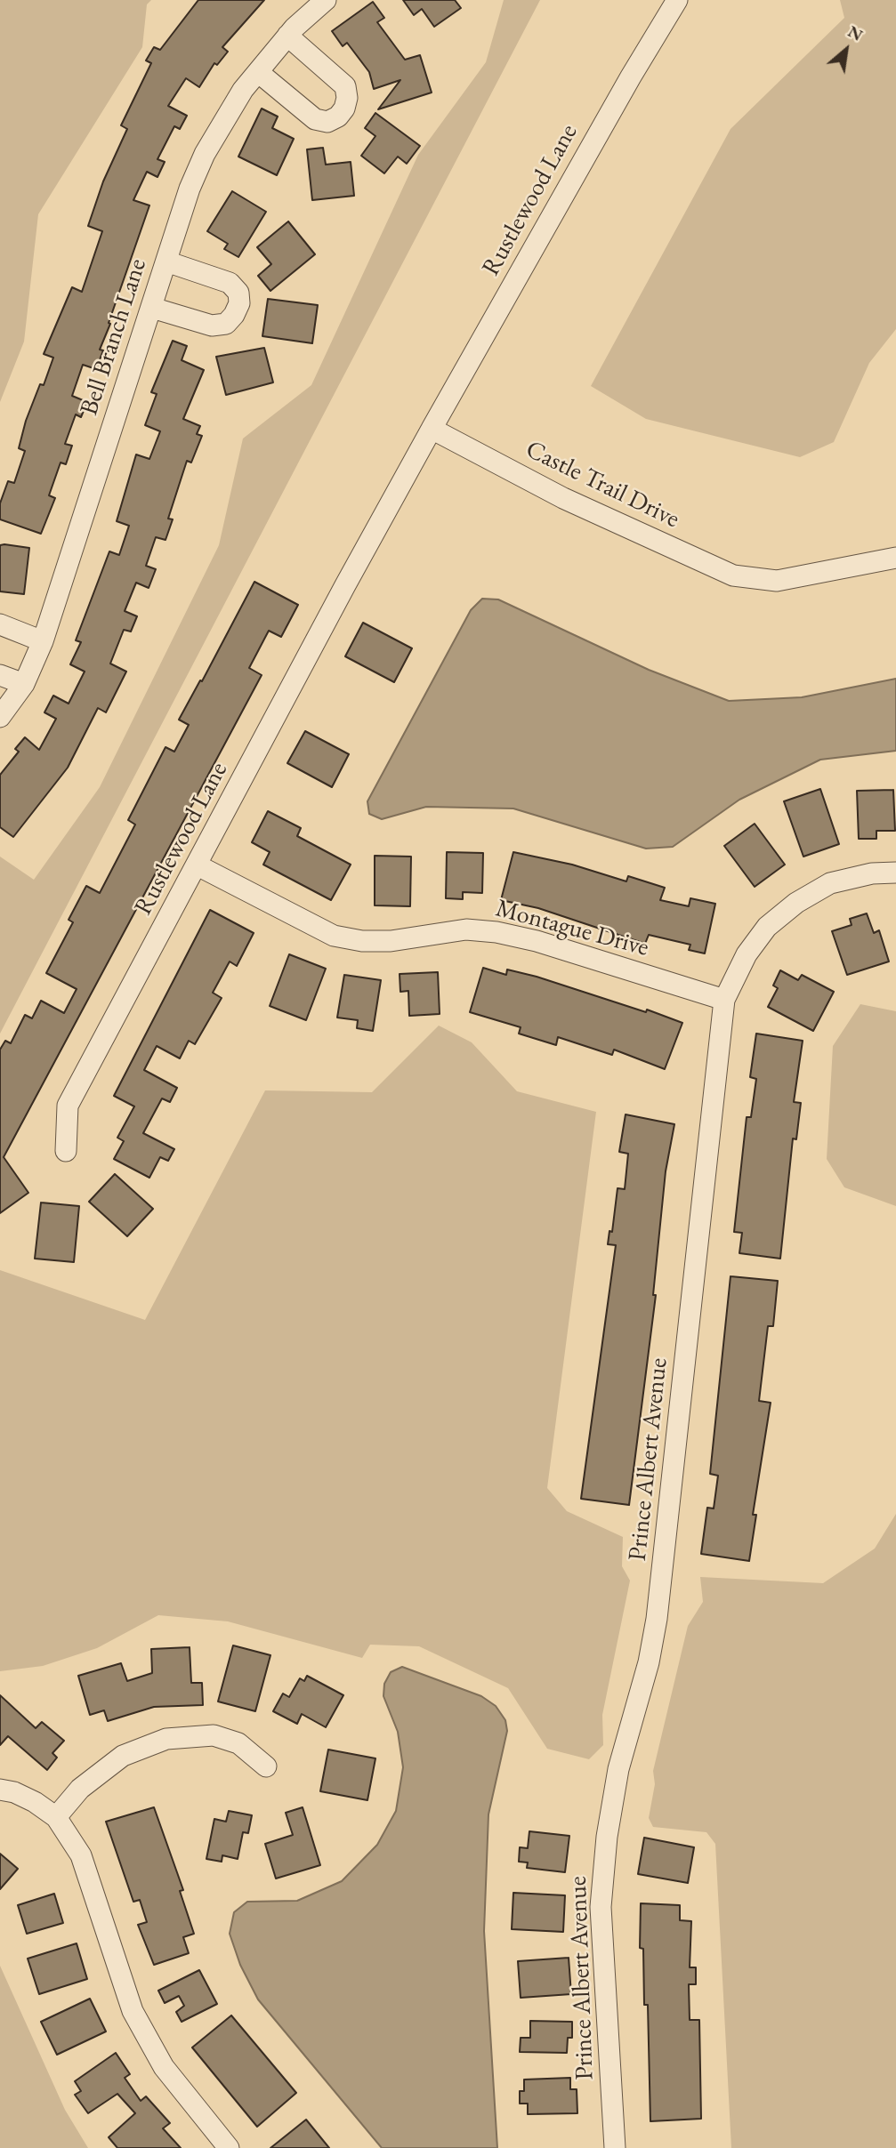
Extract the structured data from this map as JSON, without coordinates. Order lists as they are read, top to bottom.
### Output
{
  "streets": {
    "street": [
      "Rustlewood Lane",
      "Bell Branch Lane",
      "Castle Trail Drive",
      "Montague Drive",
      "Prince Albert Avenue"
    ]
  },
  "crossings": [
    ["Rustlewood Lane", "Castle Trail Drive"],
    ["Rustlewood Lane", "Montague Drive"],
    ["Montague Drive", "Prince Albert Avenue"]
  ],
  "north": "top right"
}
